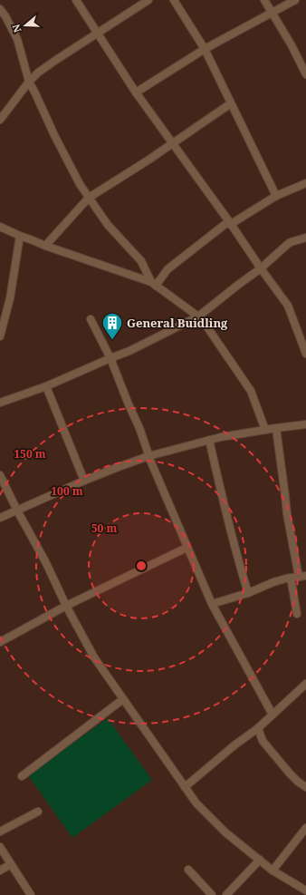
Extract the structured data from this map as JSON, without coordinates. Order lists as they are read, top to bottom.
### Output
{
  "places": {
    "building": ["General Buidling"]
  },
  "north": "left",
  "rings": ["150 m", "100 m", "50 m"]
}
